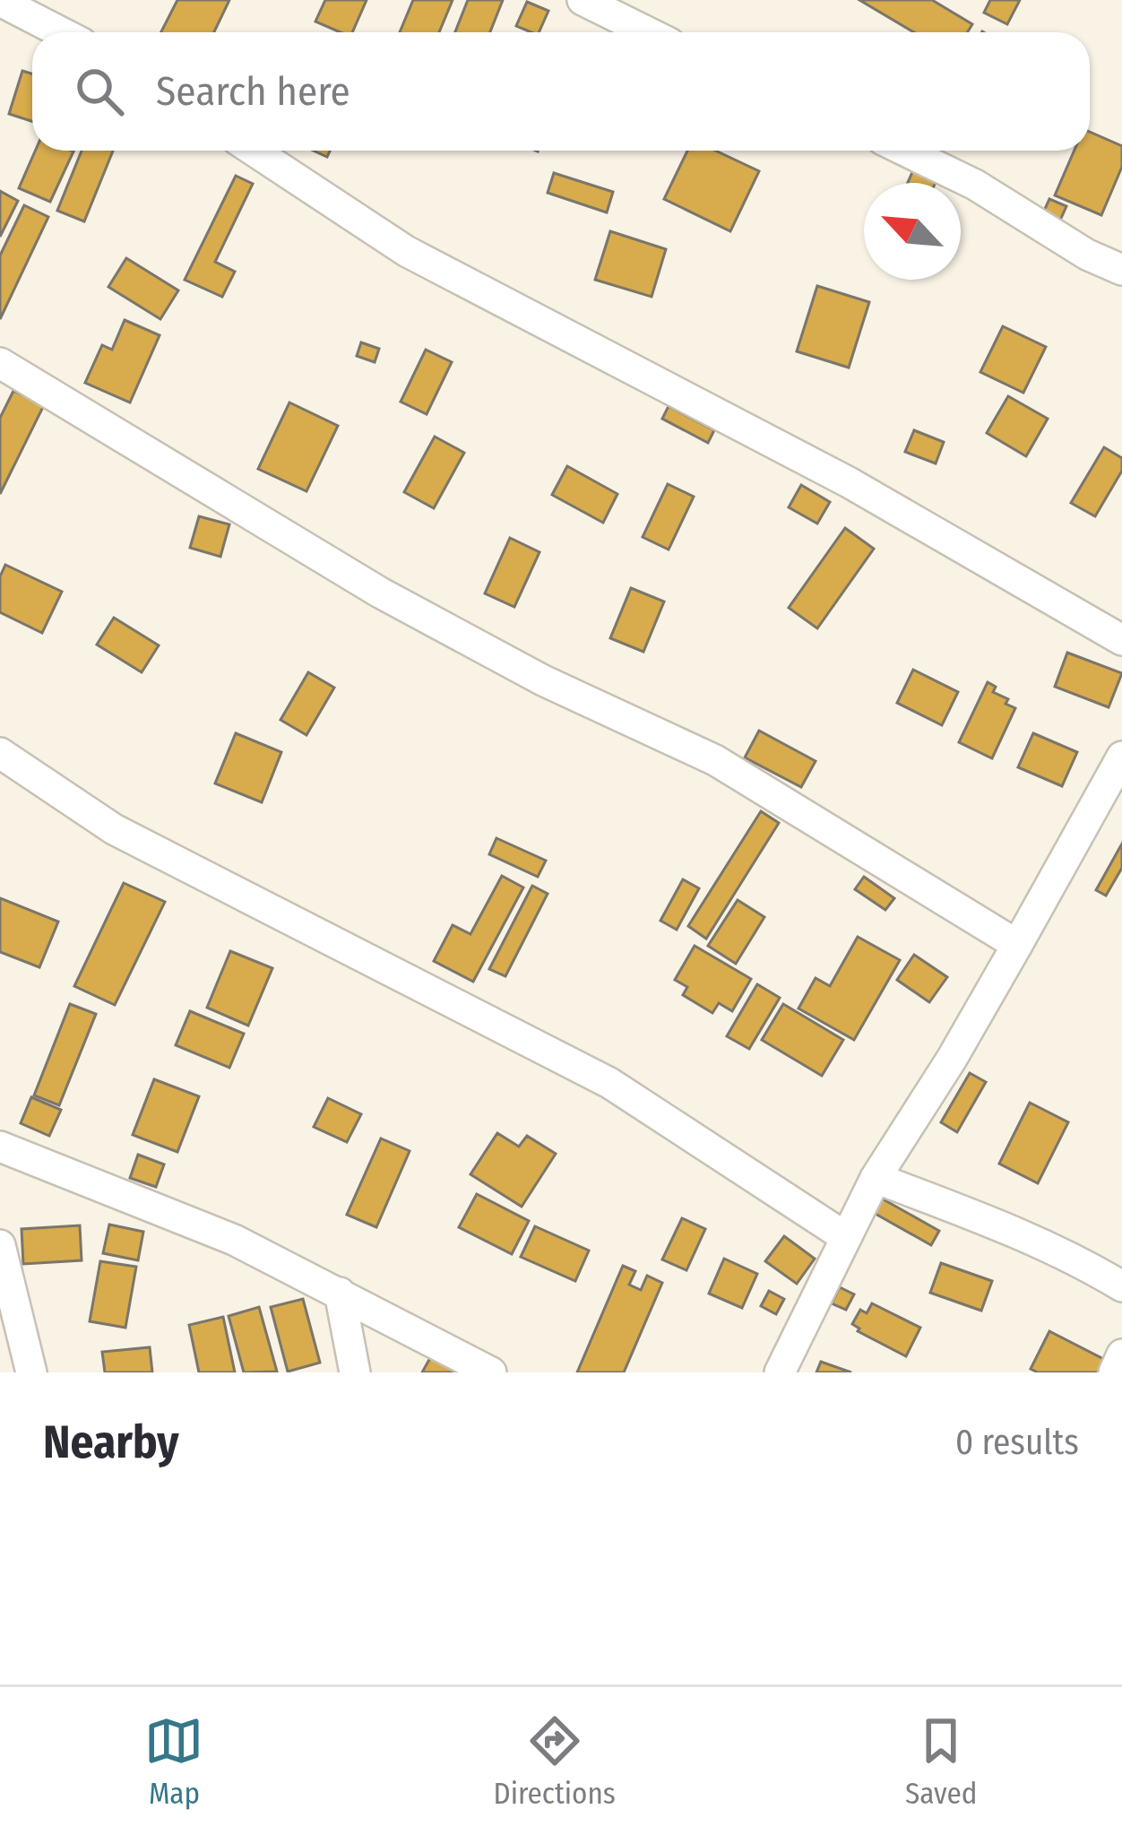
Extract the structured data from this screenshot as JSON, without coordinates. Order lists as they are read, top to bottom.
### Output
{
  "north": "top left",
  "page": {
    "search": "Search here",
    "heading": ["Nearby", "0 results"],
    "nav": ["Map", "Directions", "Saved"]
  }
}
